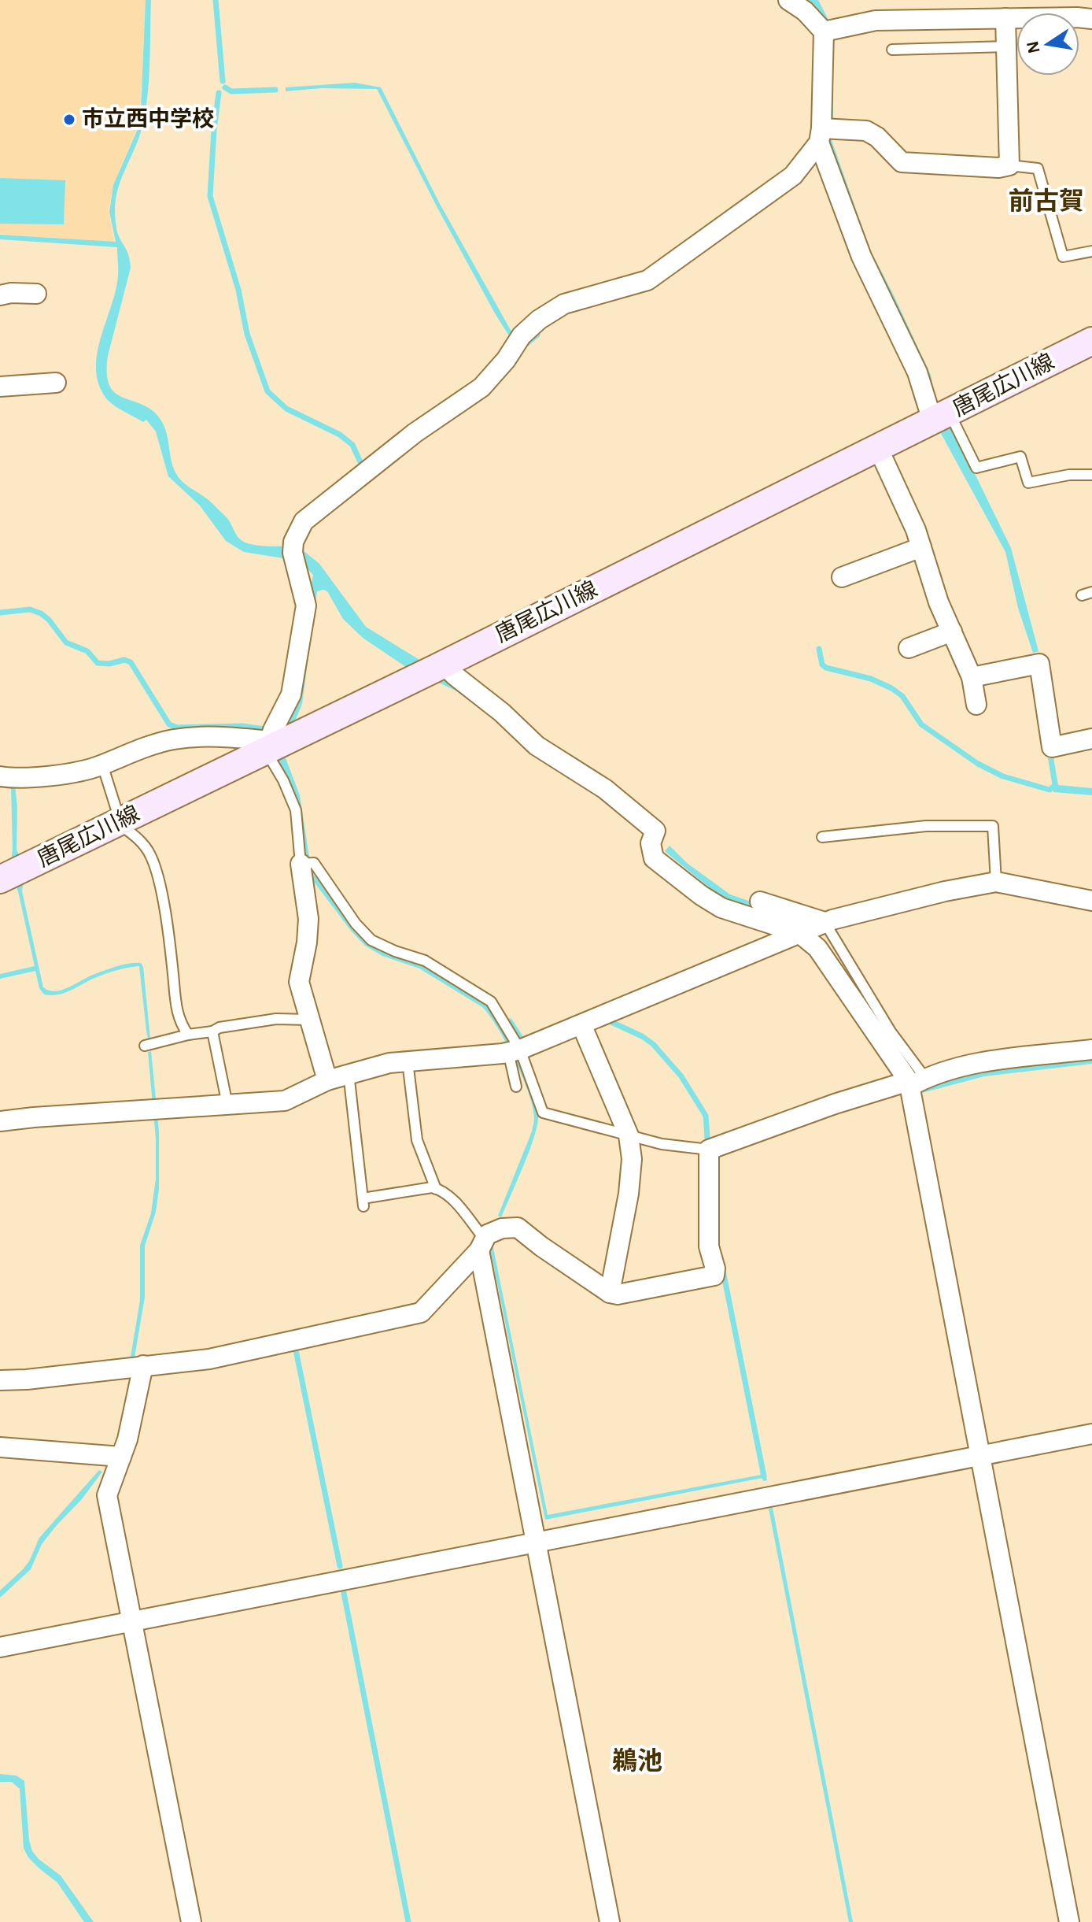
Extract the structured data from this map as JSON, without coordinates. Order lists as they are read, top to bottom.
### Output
{
  "streets": {
    "main road": ["唐尾広川線"]
  },
  "districts": ["前古賀", "鵜池"],
  "places": ["市立西中学校"],
  "north": "left"
}
